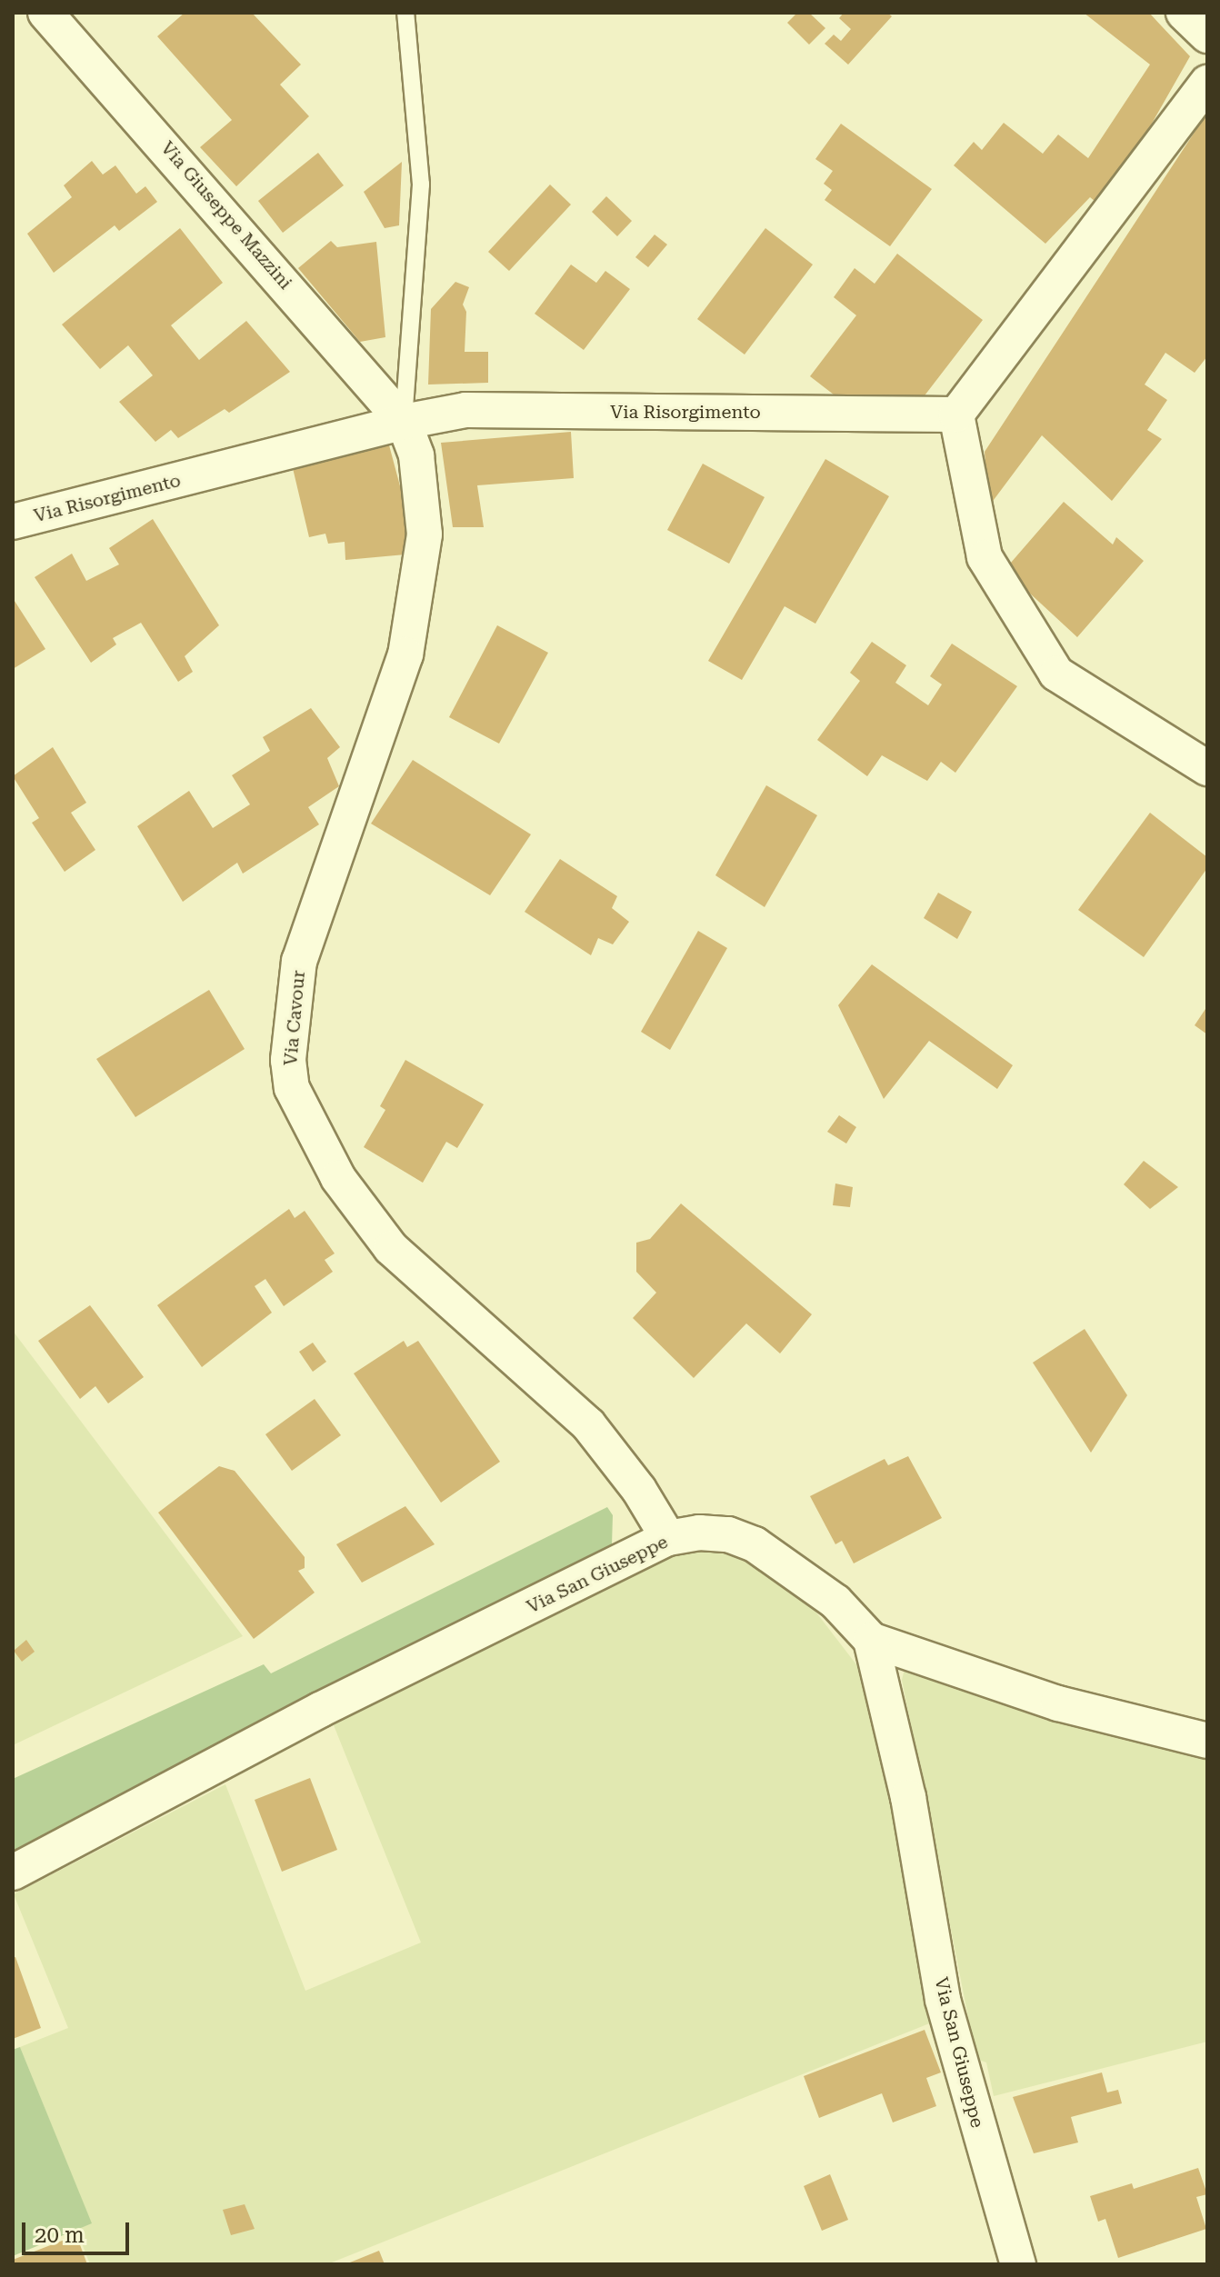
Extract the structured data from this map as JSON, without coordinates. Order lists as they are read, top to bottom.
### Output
{
  "streets": {
    "street": [
      "Via Giuseppe Mazzini",
      "Via Risorgimento",
      "Via Cavour",
      "Via San Giuseppe"
    ]
  },
  "crossings": [
    ["Via Giuseppe Mazzini", "Via Risorgimento"],
    ["Via Giuseppe Mazzini", "Via Cavour"],
    ["Via Risorgimento", "Via Cavour"],
    ["Via Cavour", "Via San Giuseppe"]
  ],
  "scale_bar": "20 m"
}
